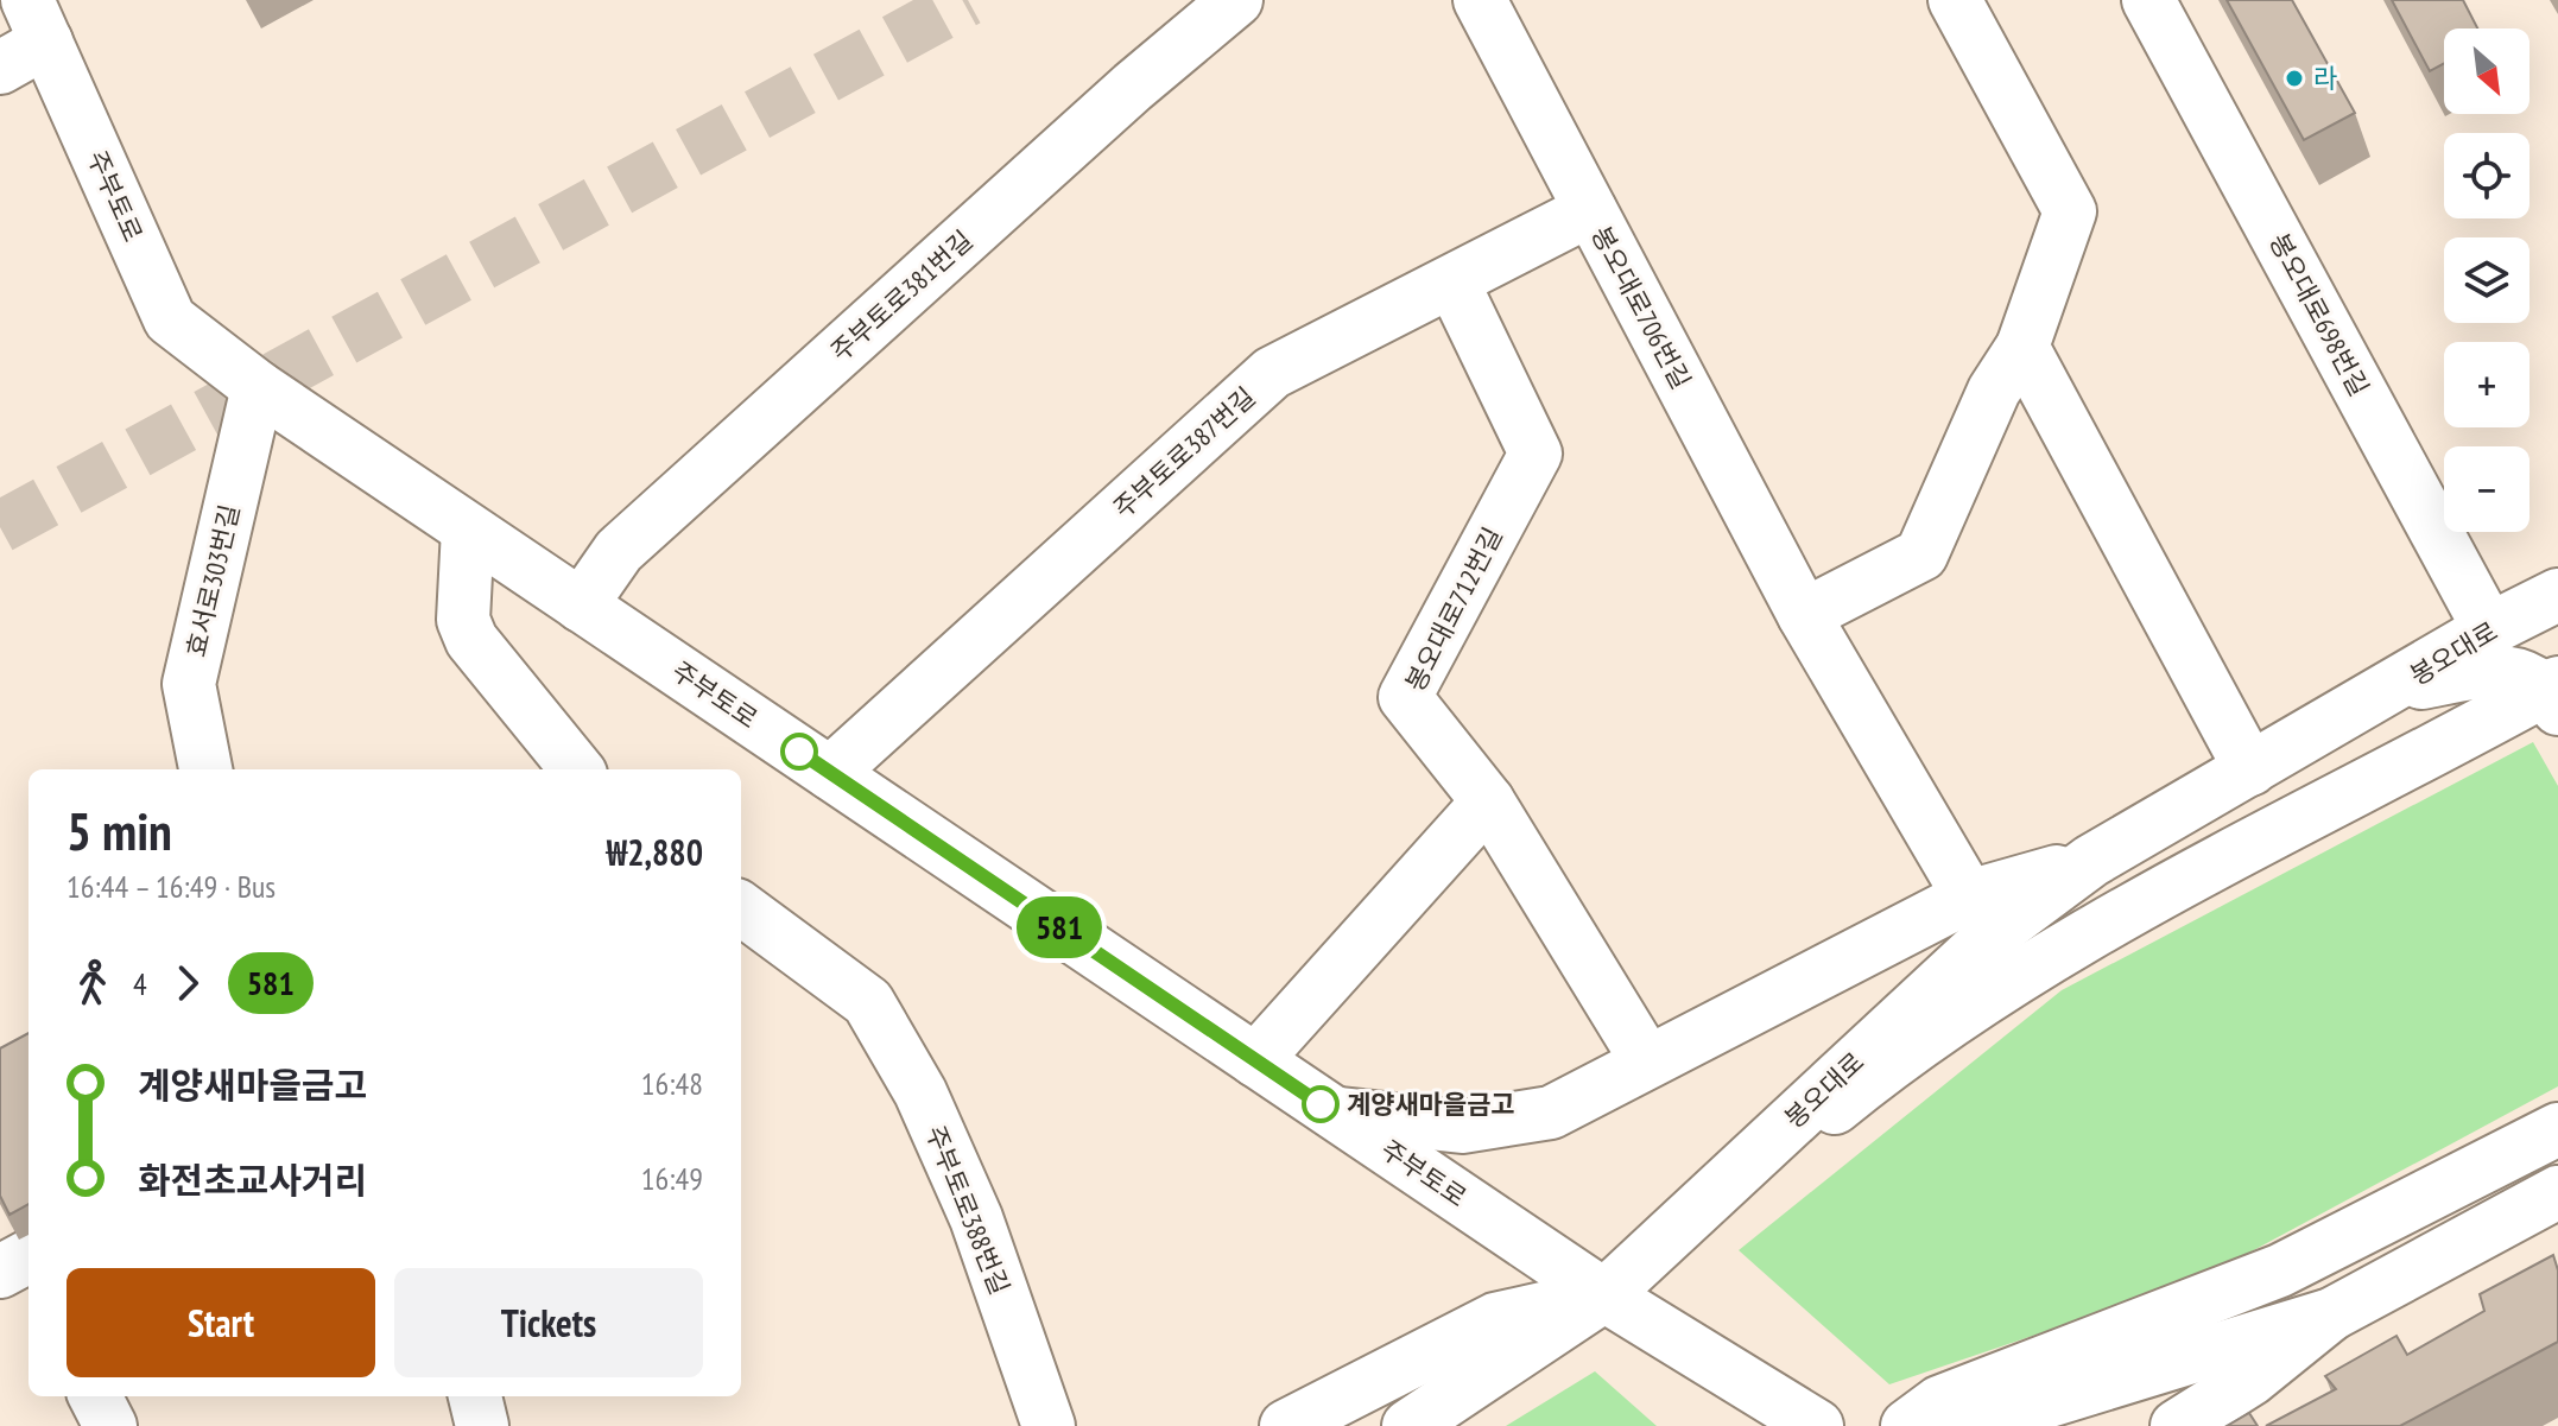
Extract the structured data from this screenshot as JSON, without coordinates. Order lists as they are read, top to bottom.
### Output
{
  "streets": {
    "street": [
      "주부토로",
      "주부토로381번길",
      "봉오대로706번길",
      "봉오대로698번길",
      "주부토로387번길",
      "효서로303번길",
      "봉오대로712번길",
      "봉오대로",
      "주부토로388번길"
    ]
  },
  "crossings": [
    ["주부토로", "주부토로381번길"],
    ["주부토로", "주부토로387번길"],
    ["주부토로", "효서로303번길"],
    ["주부토로", "봉오대로"],
    ["봉오대로706번길", "주부토로387번길"],
    ["봉오대로698번길", "봉오대로"],
    ["주부토로387번길", "봉오대로712번길"]
  ],
  "places": ["라", "계양새마을금고"],
  "lines": ["bus line 581"],
  "north": "bottom right",
  "page": {
    "on_map": "581",
    "map_buttons": ["+", "−"],
    "heading": ["5 min", "16:44 – 16:49 · Bus", "₩2,880"],
    "legs": ["4", "581"],
    "list": [
      {
        "name": "계양새마을금고",
        "value": "16:48"
      },
      {
        "name": "화전초교사거리",
        "value": "16:49"
      }
    ],
    "buttons": ["Start", "Tickets"]
  }
}
